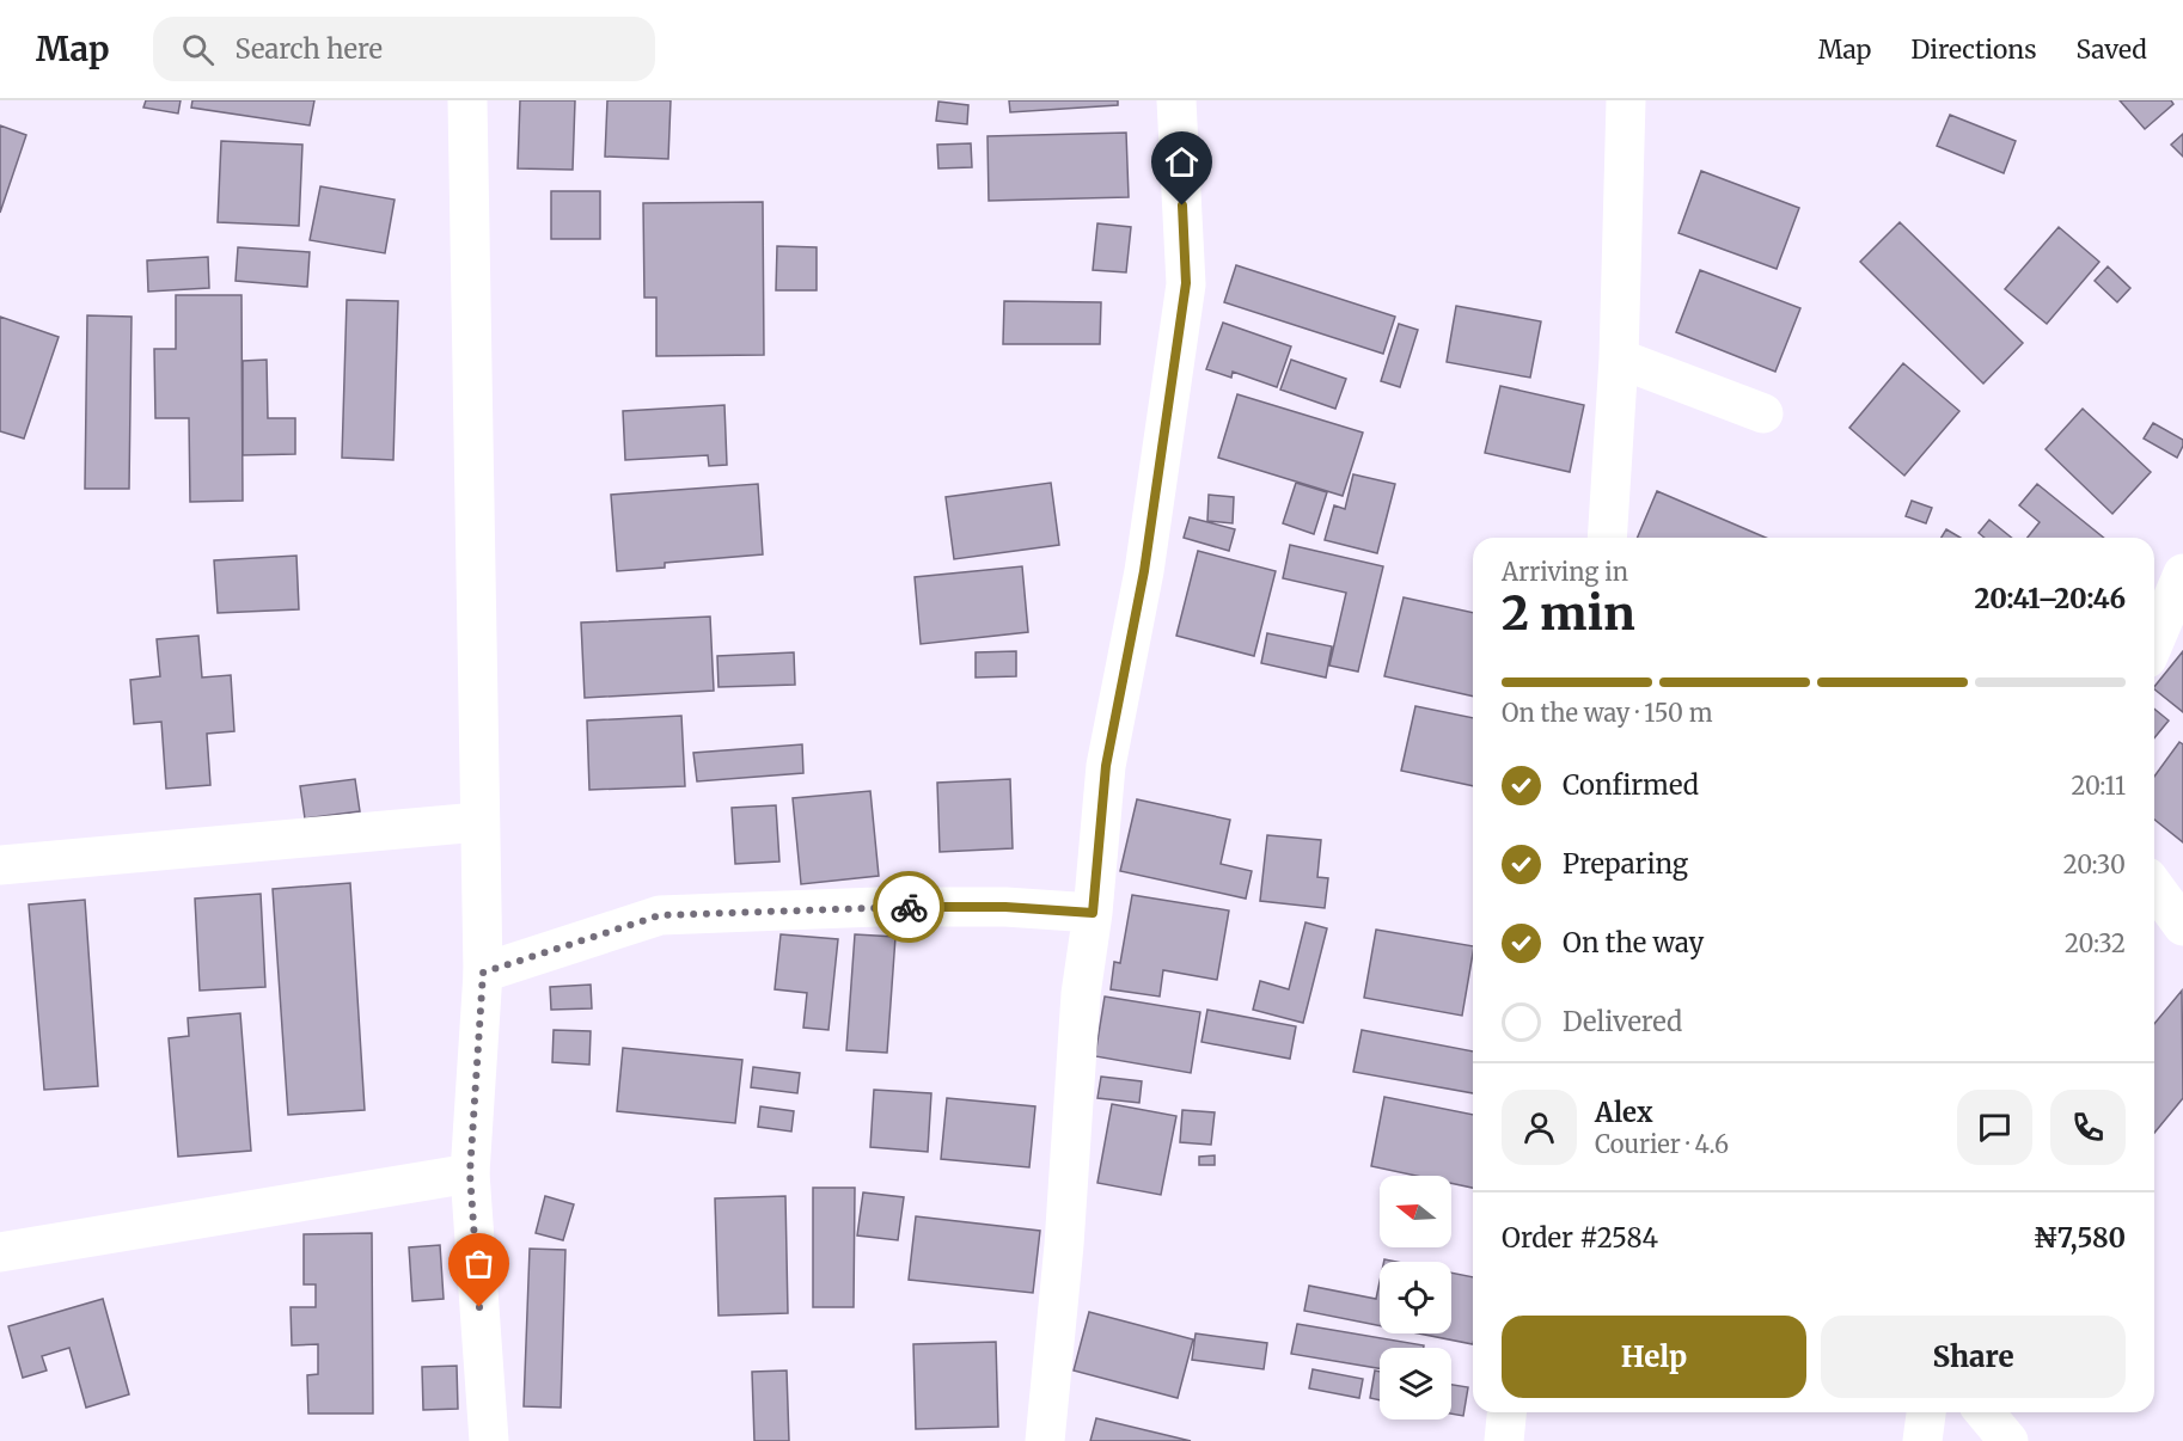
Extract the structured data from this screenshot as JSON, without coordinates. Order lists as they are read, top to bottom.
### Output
{
  "north": "left",
  "page": {
    "header": "Map",
    "search": "Search here",
    "nav": ["Map", "Directions", "Saved"],
    "heading": ["2 min", "Arriving in", "20:41–20:46"],
    "panel": [
      "Alex",
      "Courier · 4.6",
      "Order #2584",
      "₦7,580"
    ],
    "bar": "On the way · 150 m",
    "list": [
      ["Confirmed", "20:11"],
      ["Preparing", "20:30"],
      ["On the way", "20:32"],
      "Delivered"
    ],
    "buttons": ["Help", "Share"]
  }
}
